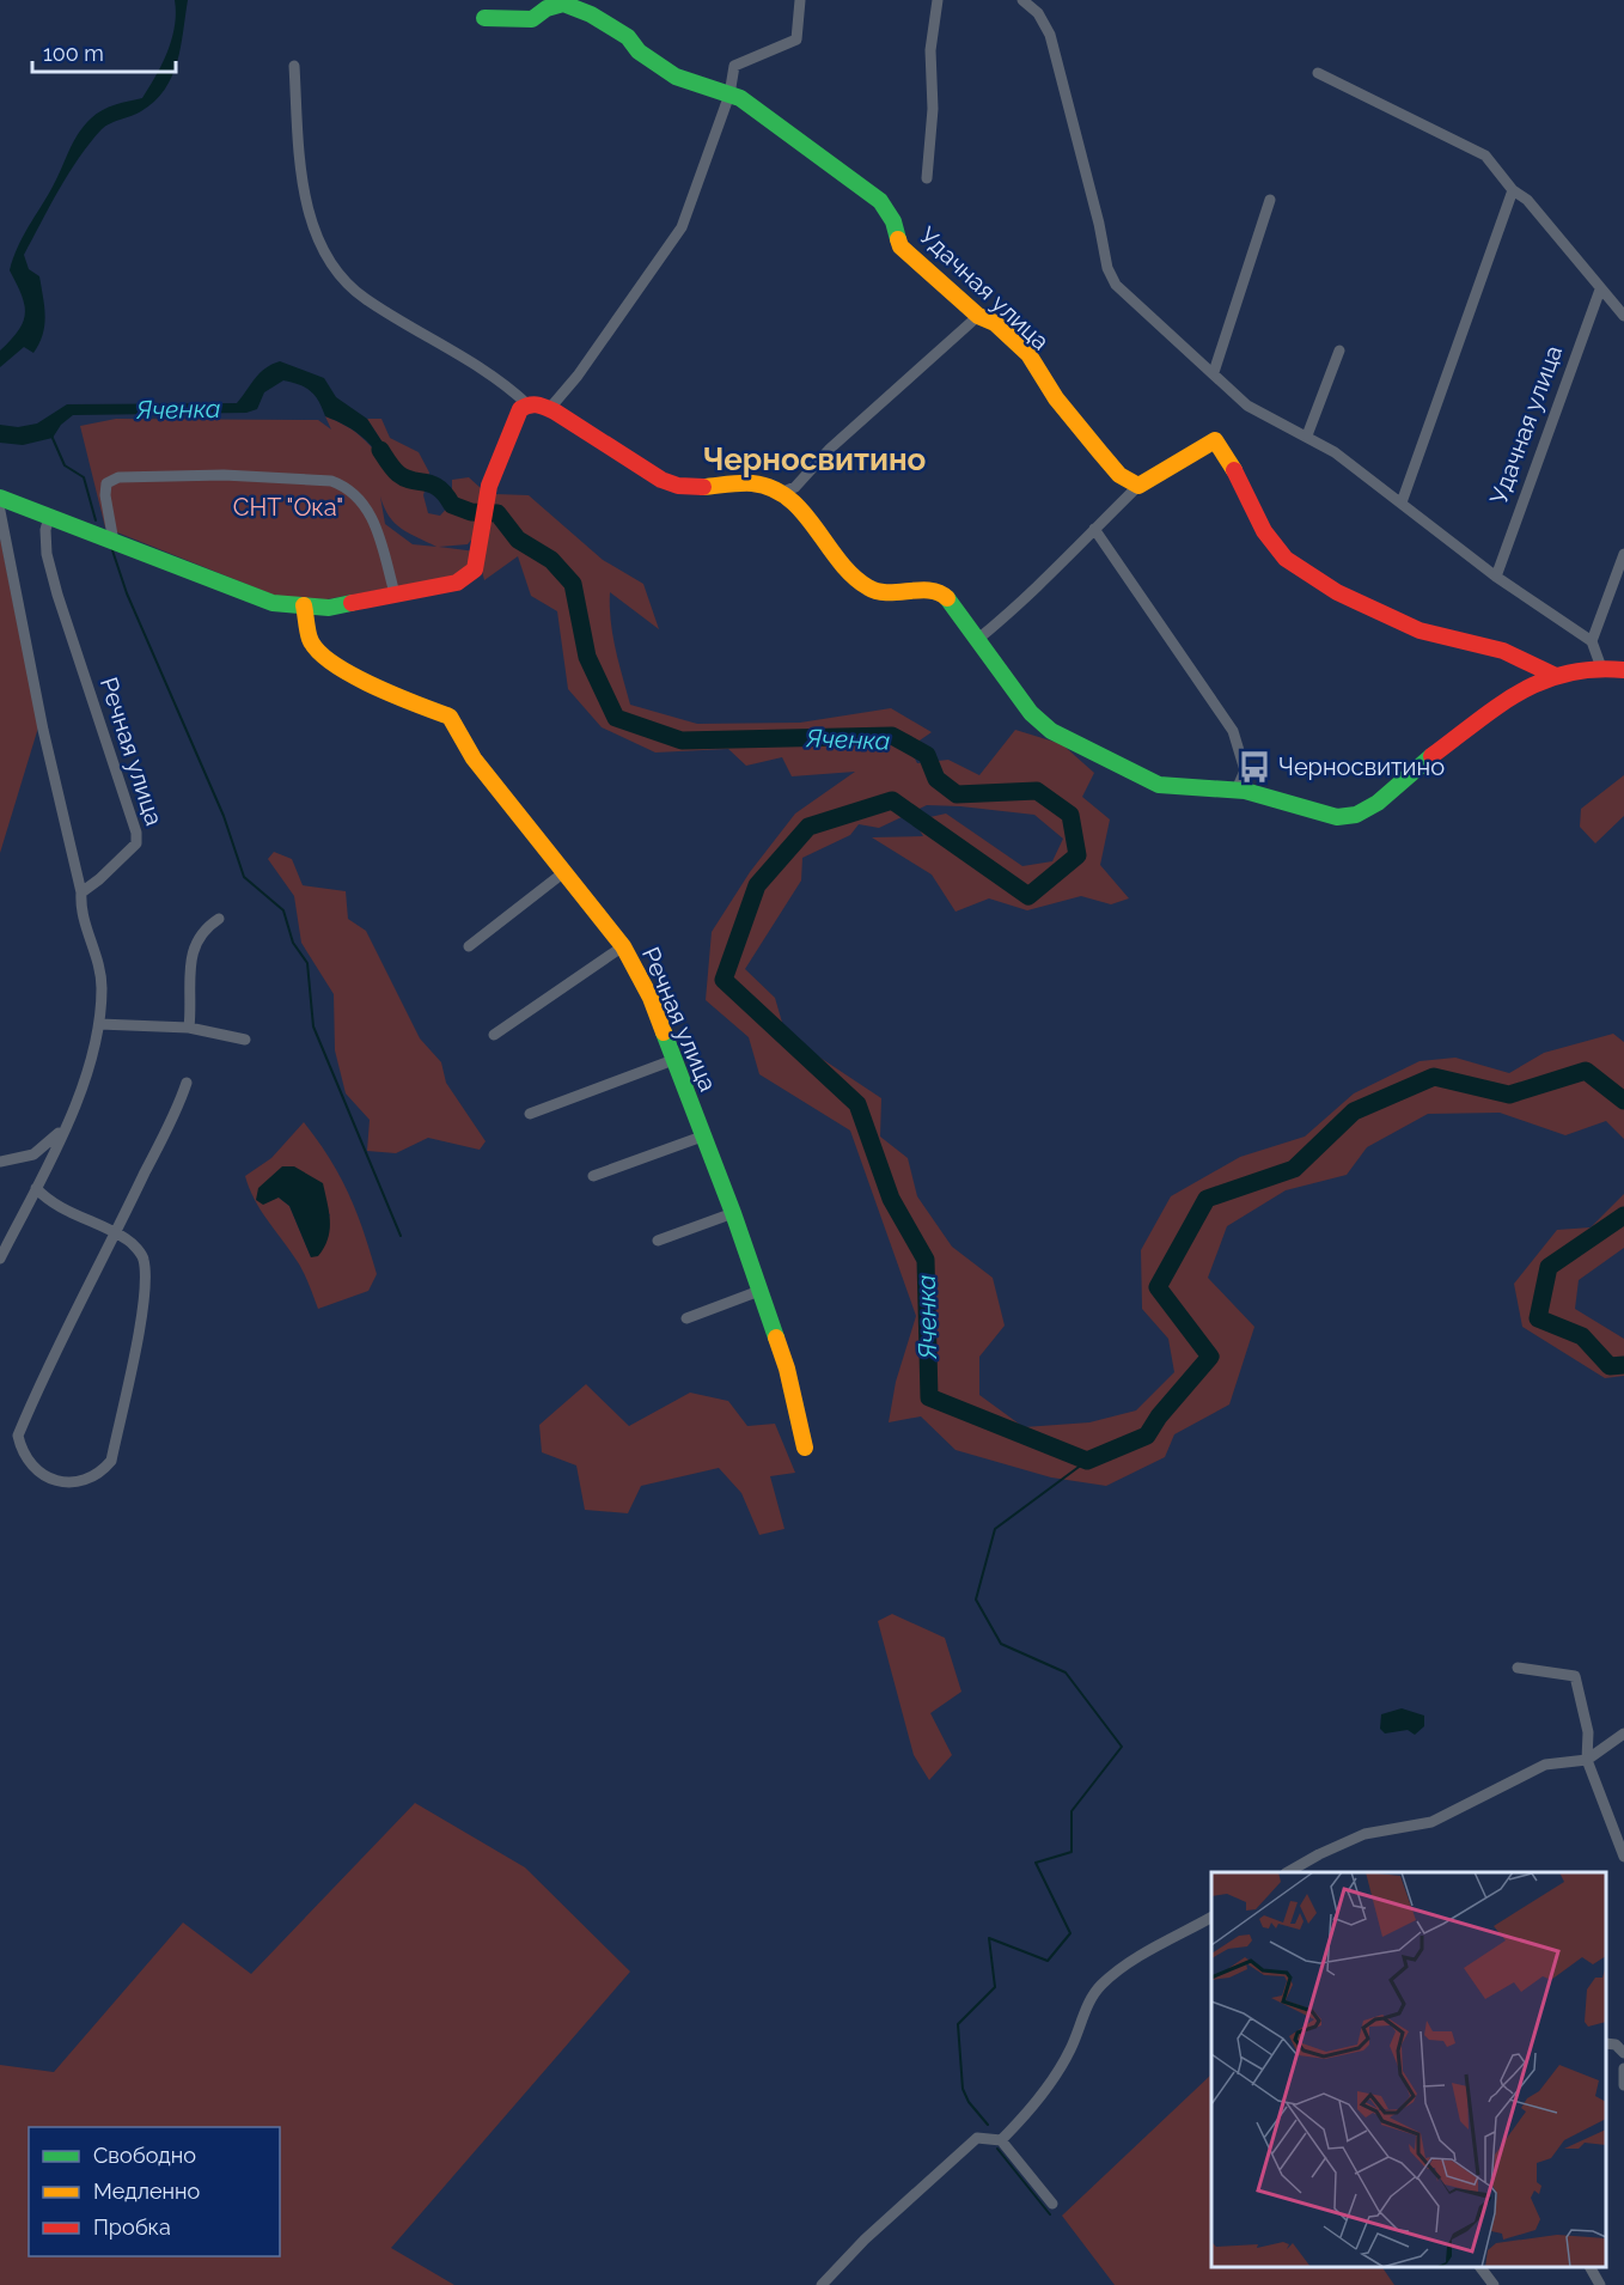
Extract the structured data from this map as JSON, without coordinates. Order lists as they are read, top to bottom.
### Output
{
  "streets": {
    "street": ["Удачная улица", "Речная улица"]
  },
  "districts": ["Черносвитино"],
  "water": ["Яченка"],
  "parks": ["СНТ \"Ока\""],
  "places": {
    "bus stop": ["Черносвитино"]
  },
  "legend": ["Свободно", "Медленно", "Пробка"],
  "scale_bar": "100 m"
}
